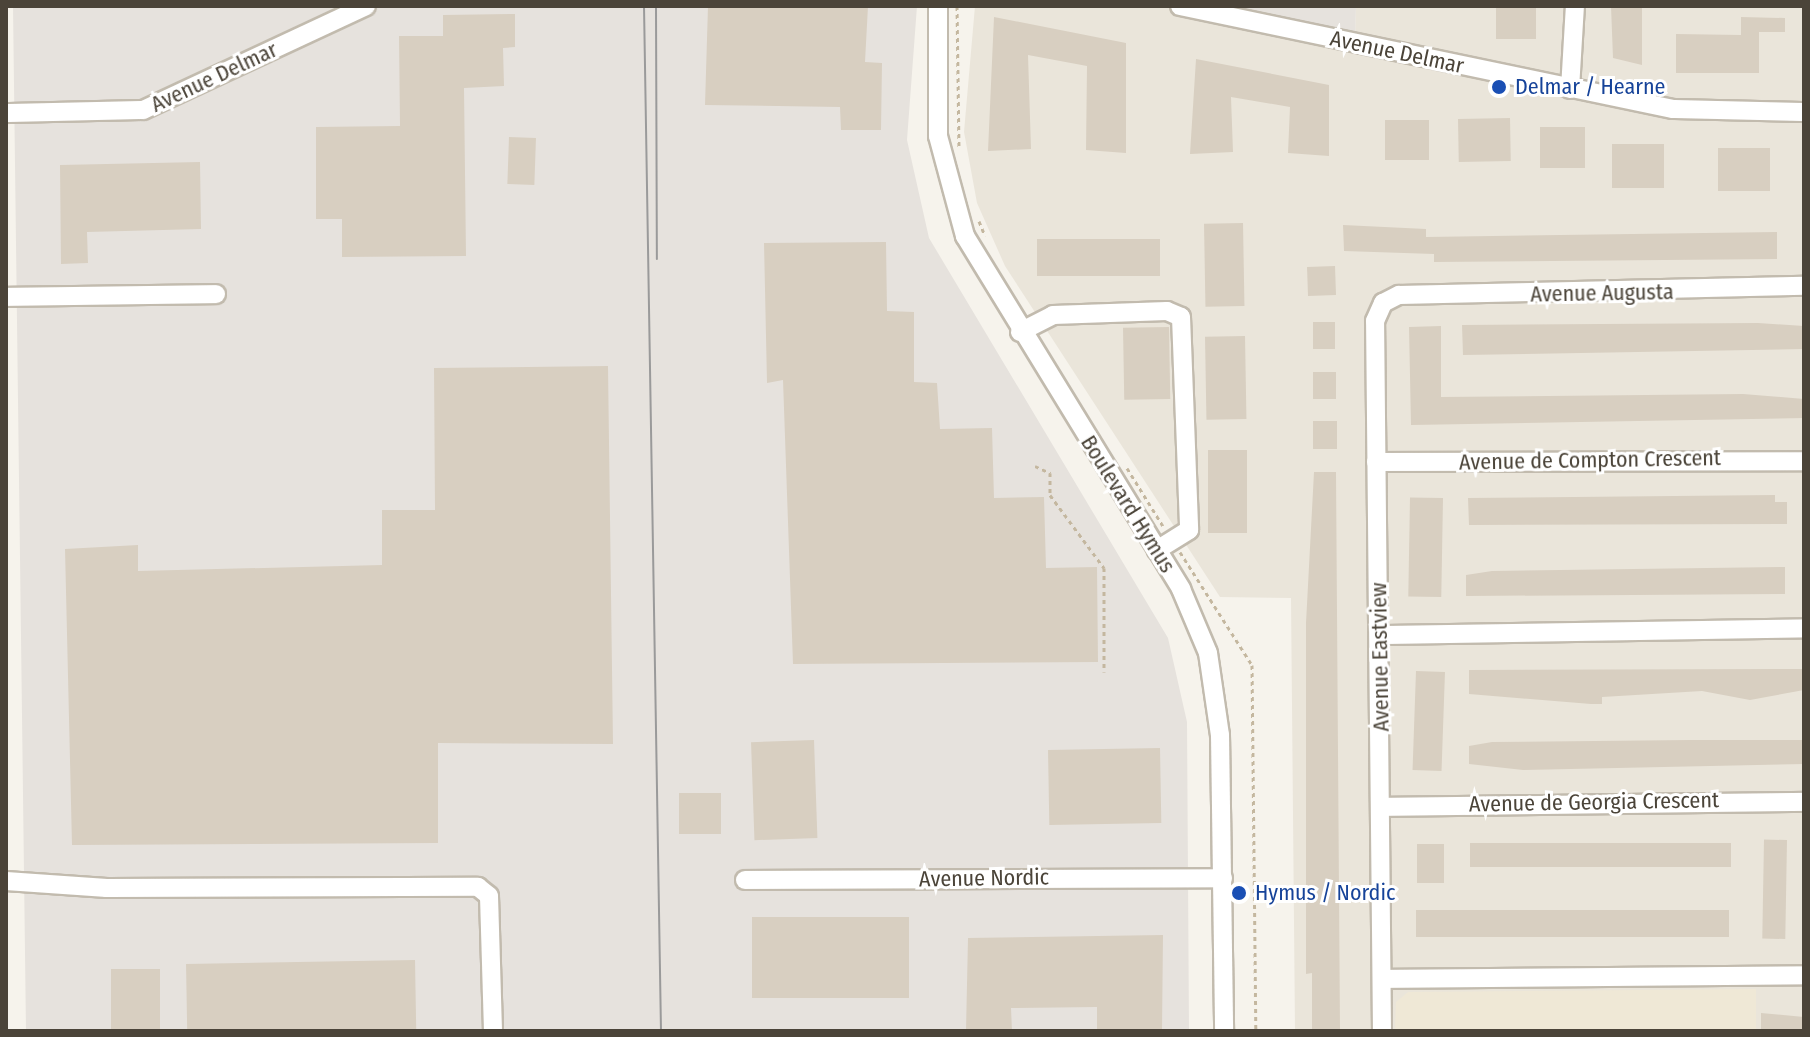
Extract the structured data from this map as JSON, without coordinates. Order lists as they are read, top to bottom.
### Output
{
  "streets": {
    "street": [
      "Avenue Delmar",
      "Avenue Augusta",
      "Avenue de Compton Crescent",
      "Boulevard Hymus",
      "Avenue Eastview",
      "Avenue de Georgia Crescent",
      "Avenue Nordic"
    ]
  },
  "crossings": [
    ["Avenue Augusta", "Avenue Eastview"],
    ["Avenue de Compton Crescent", "Avenue Eastview"],
    ["Boulevard Hymus", "Avenue Nordic"],
    ["Avenue Eastview", "Avenue de Georgia Crescent"]
  ],
  "places": ["Delmar / Hearne", "Hymus / Nordic"]
}
